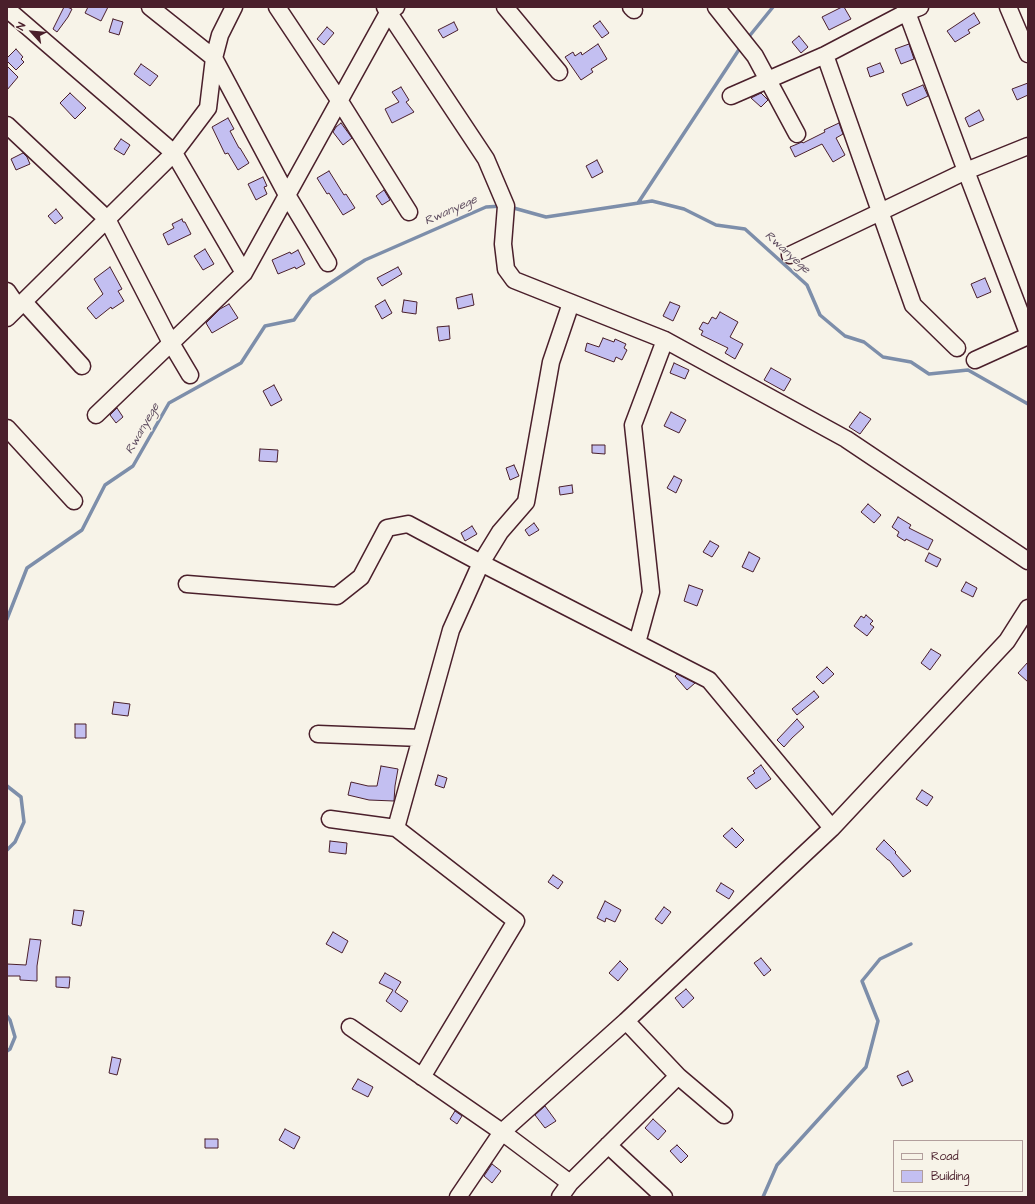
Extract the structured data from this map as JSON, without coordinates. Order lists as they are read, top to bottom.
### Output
{
  "water": ["Rwanyege"],
  "legend": ["Road", "Building"],
  "north": "top left"
}
